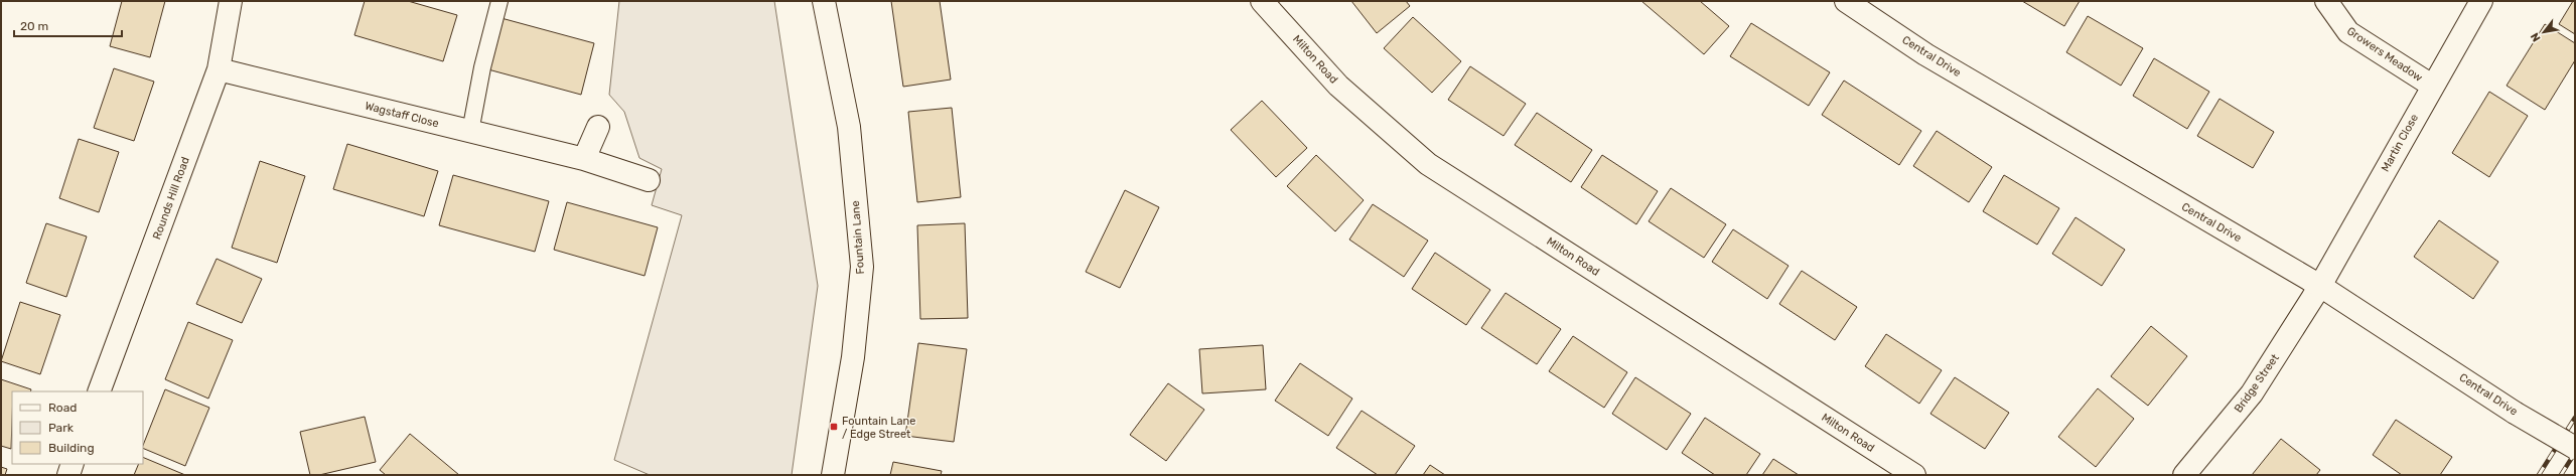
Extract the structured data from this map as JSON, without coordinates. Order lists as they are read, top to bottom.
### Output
{
  "streets": {
    "street": [
      "Growers Meadow",
      "Central Drive",
      "Milton Road",
      "Wagstaff Close",
      "Martin Close",
      "Rounds Hill Road",
      "Fountain Lane",
      "Bridge Street"
    ]
  },
  "crossings": [
    ["Growers Meadow", "Martin Close"],
    ["Central Drive", "Martin Close"],
    ["Central Drive", "Bridge Street"],
    ["Wagstaff Close", "Rounds Hill Road"],
    ["Martin Close", "Bridge Street"]
  ],
  "places": {
    "transit": ["Fountain Lane / Edge Street"]
  },
  "legend": ["Road", "Park", "Building"],
  "scale_bar": "20 m",
  "north": "bottom left"
}
